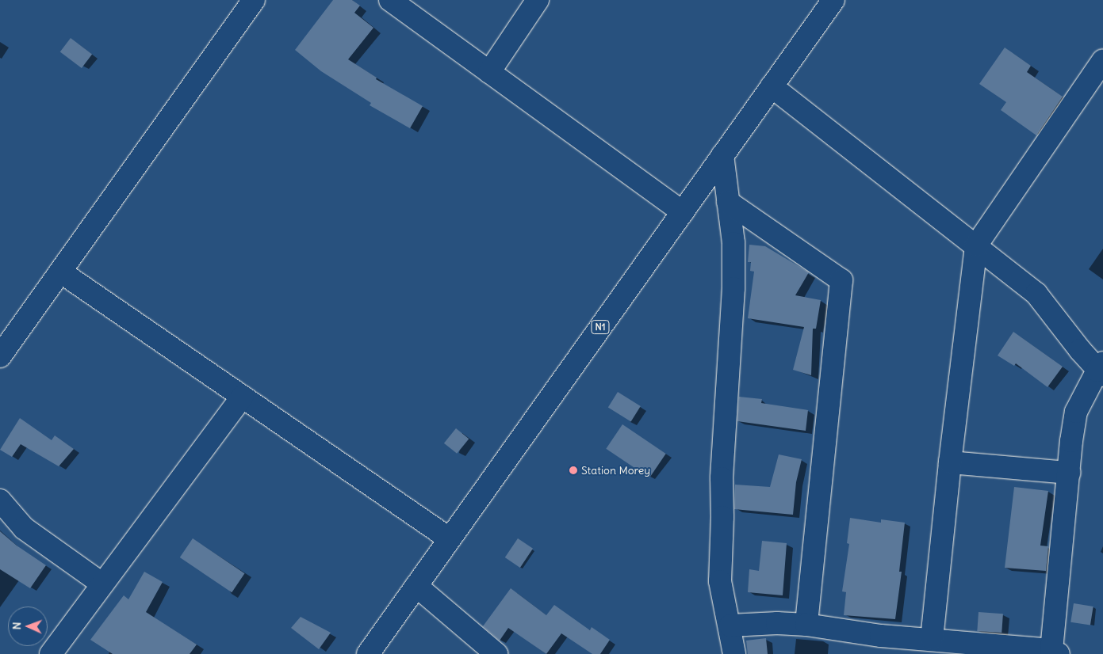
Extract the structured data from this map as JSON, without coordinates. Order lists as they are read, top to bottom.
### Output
{
  "streets": {
    "street": ["N1"]
  },
  "places": ["Station Morey"],
  "north": "left"
}
